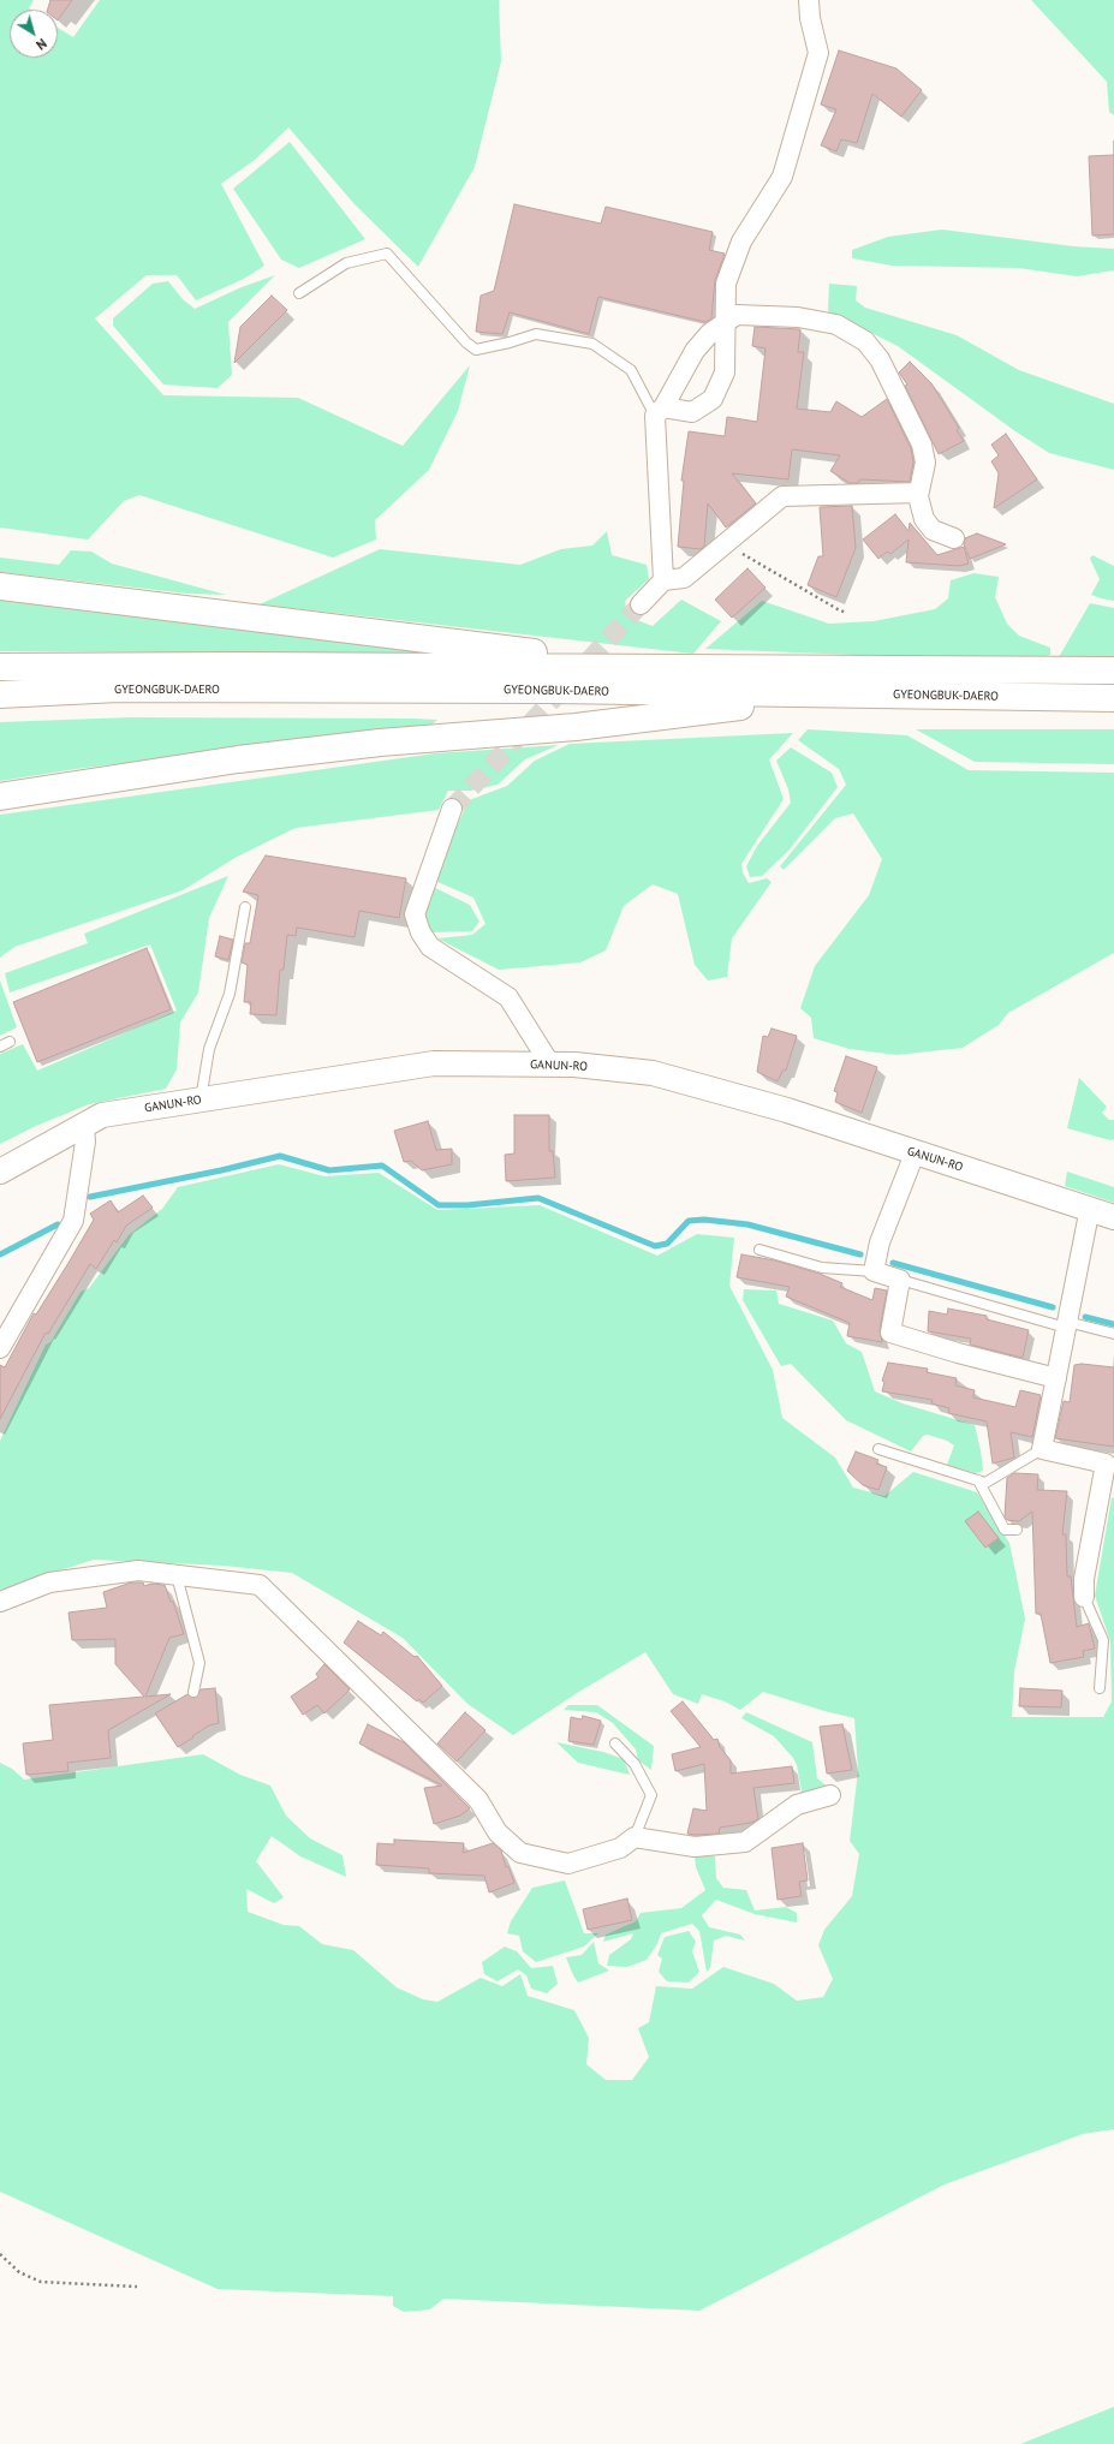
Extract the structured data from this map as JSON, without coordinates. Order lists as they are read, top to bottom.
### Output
{
  "streets": {
    "highway": ["GYEONGBUK-DAERO"],
    "street": ["GANUN-RO"]
  },
  "north": "bottom right"
}
